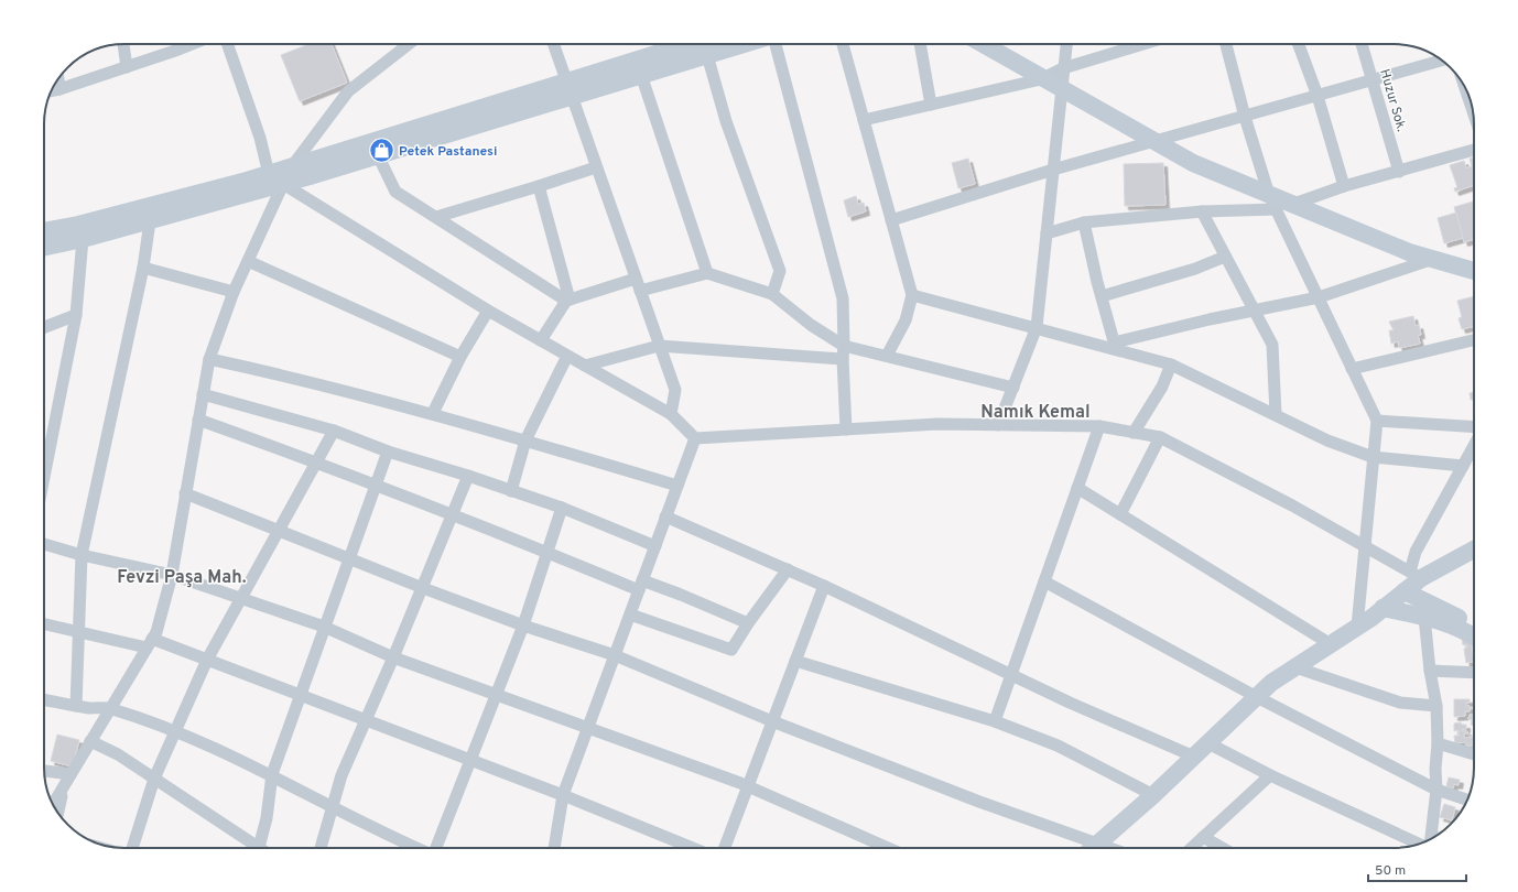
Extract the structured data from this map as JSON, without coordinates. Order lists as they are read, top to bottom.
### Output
{
  "streets": {
    "street": ["Huzur Sok."]
  },
  "districts": ["Namık Kemal", "Fevzi Paşa Mah."],
  "places": {
    "shop": ["Petek Pastanesi"]
  },
  "scale_bar": "50 m"
}
